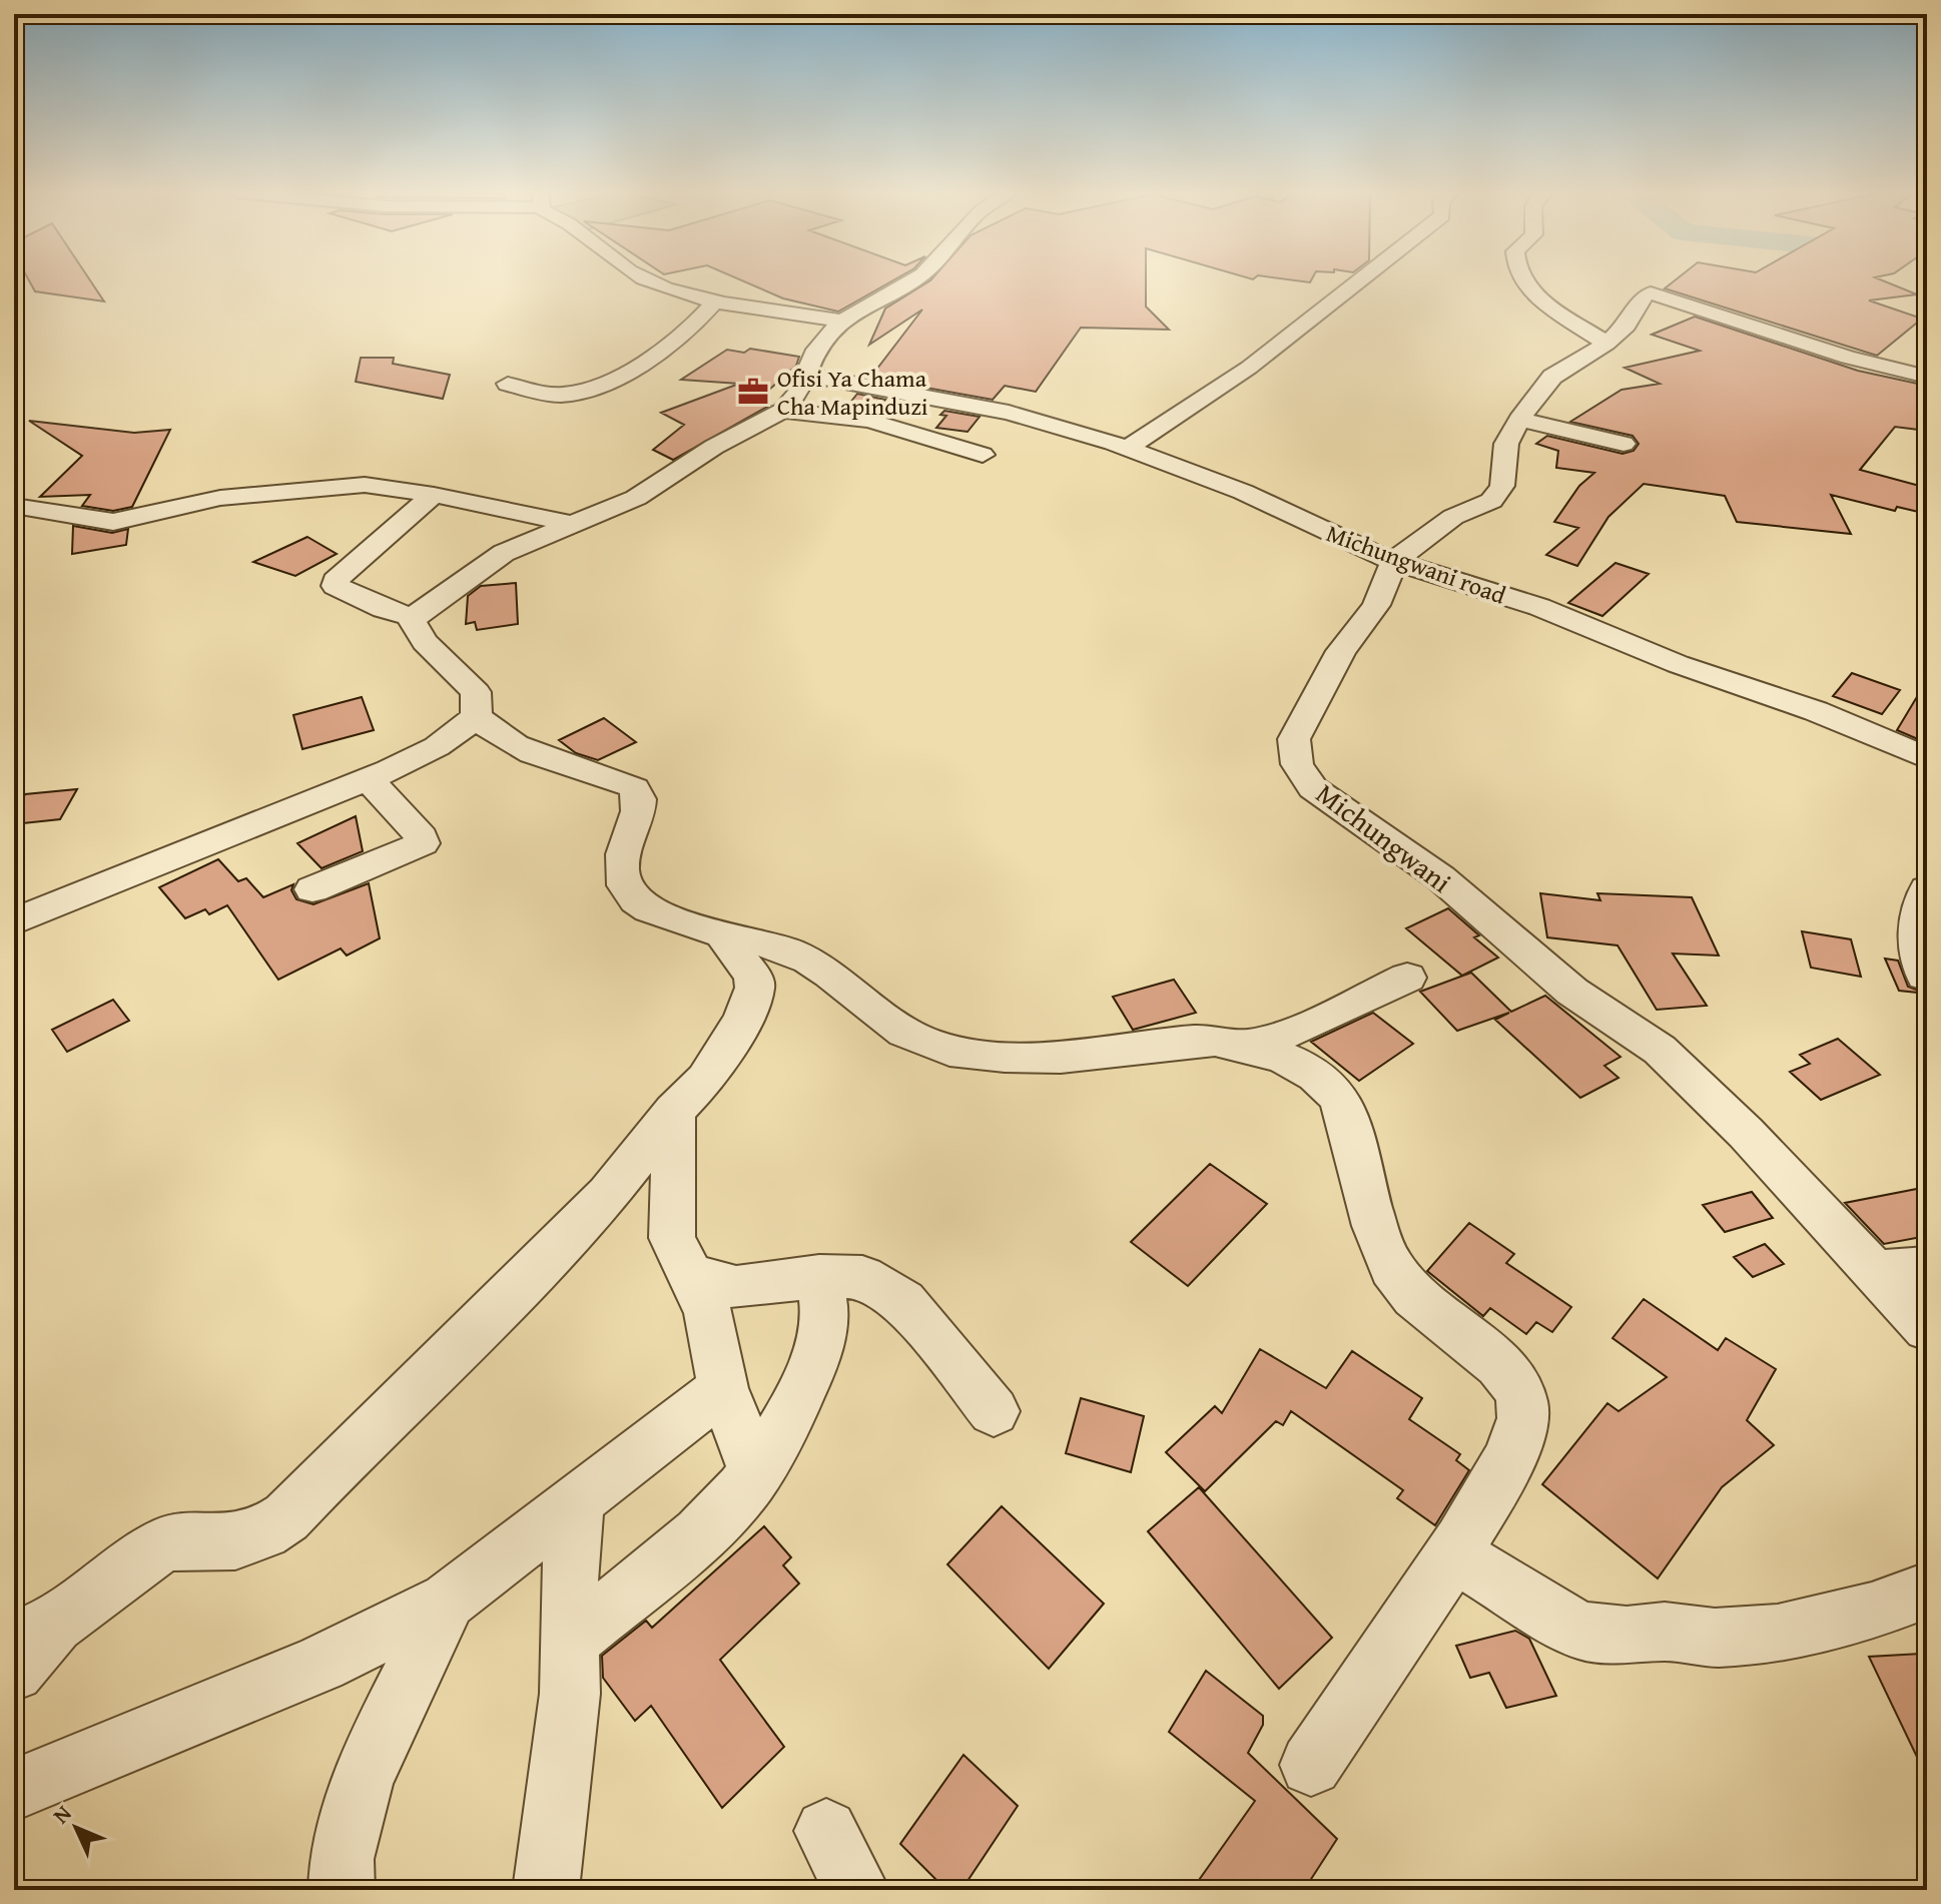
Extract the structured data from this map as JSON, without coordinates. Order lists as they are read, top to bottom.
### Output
{
  "streets": {
    "street": ["Michungwani road", "Michungwani"]
  },
  "crossings": [
    ["Michungwani road", "Michungwani"]
  ],
  "places": {
    "office": ["Ofisi Ya Chama Cha Mapinduzi"]
  },
  "north": "top left"
}
